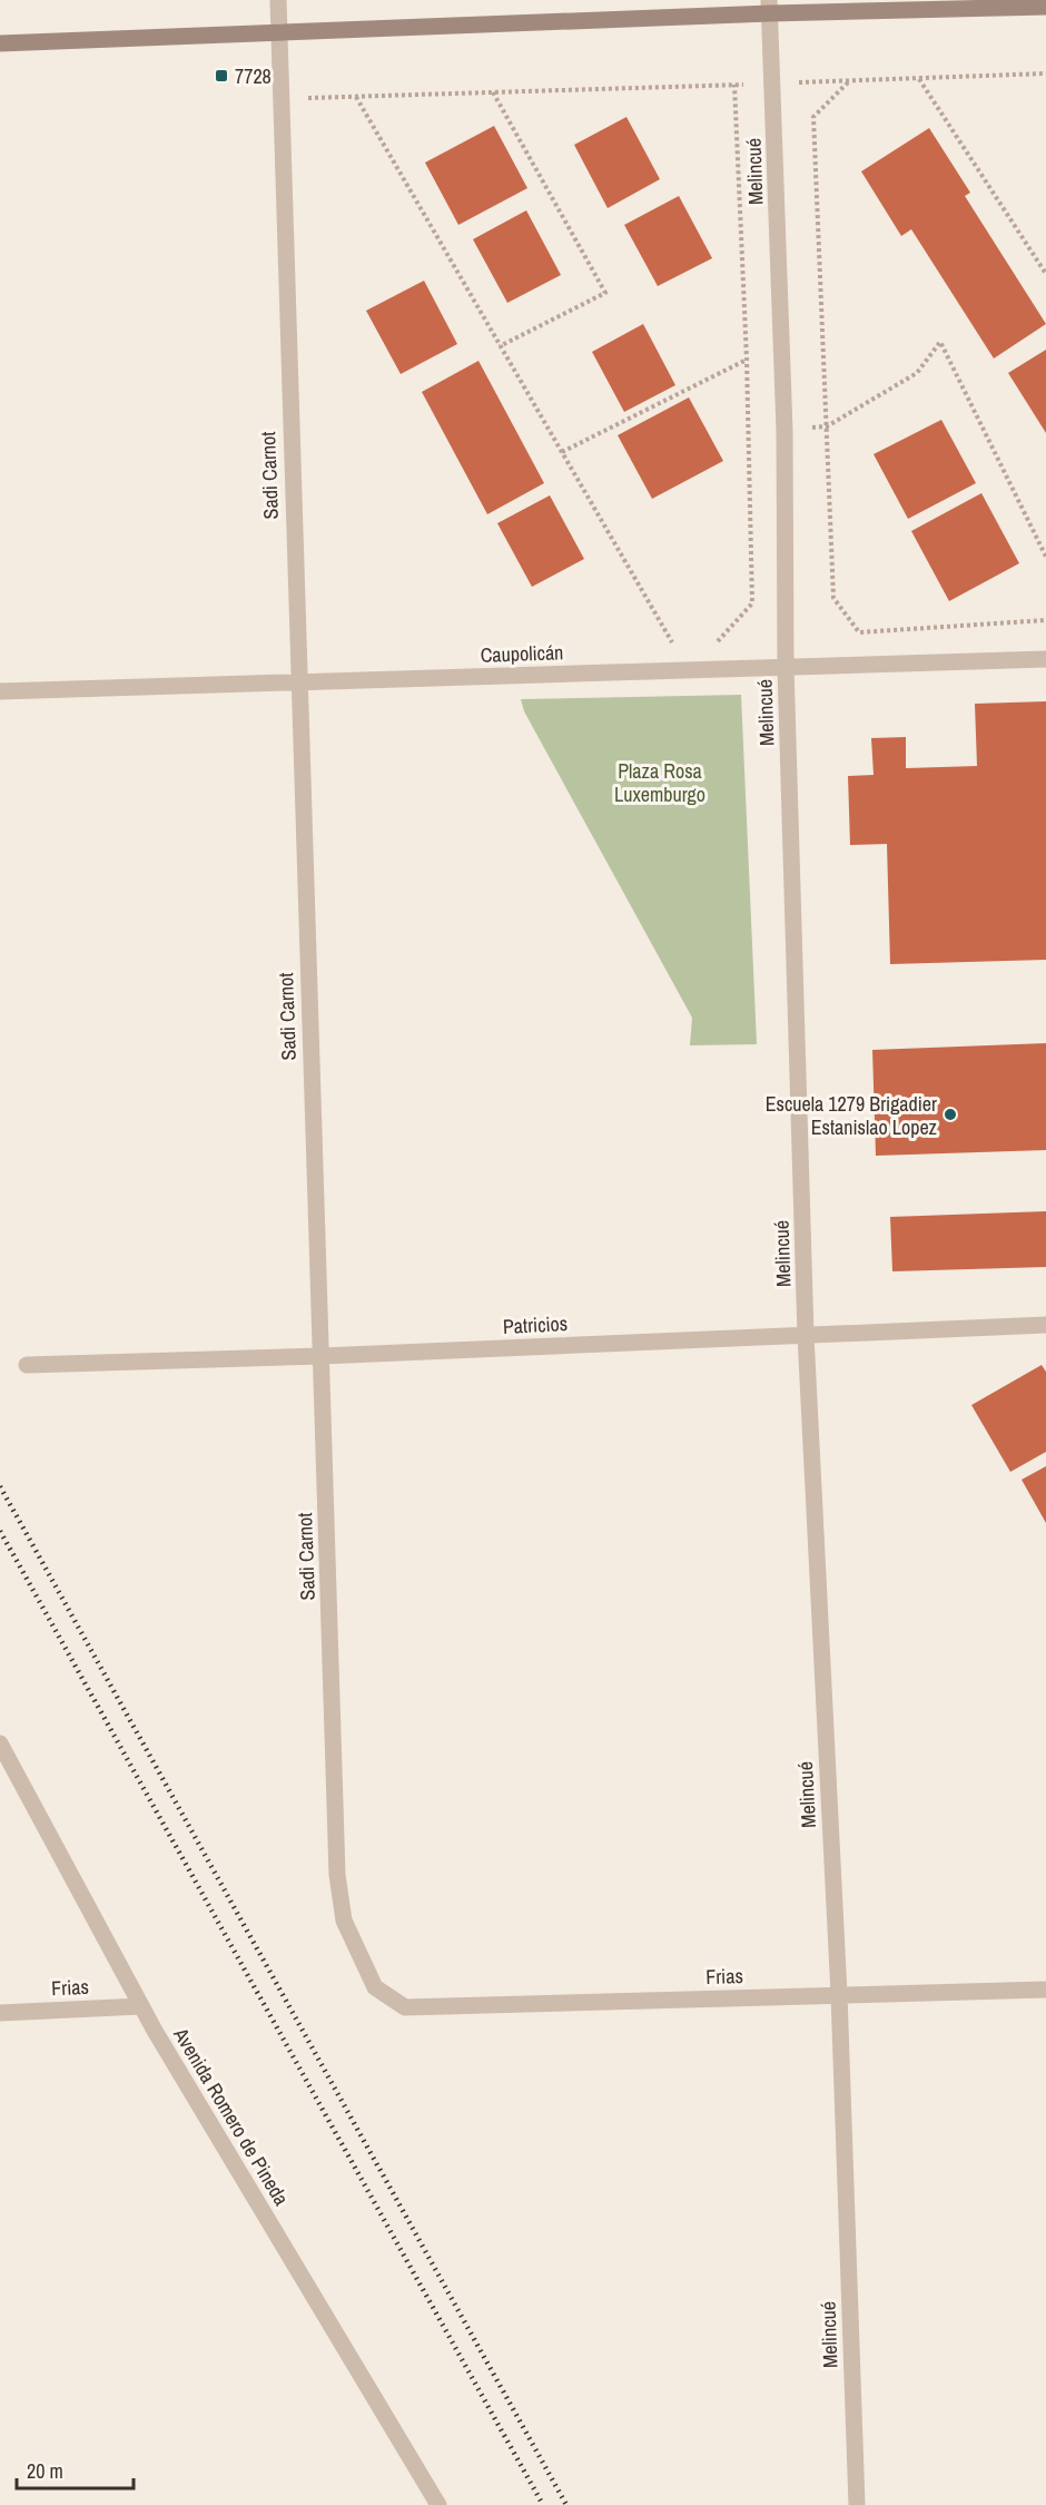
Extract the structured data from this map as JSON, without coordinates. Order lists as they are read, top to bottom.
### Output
{
  "streets": {
    "street": [
      "Melincué",
      "Sadi Carnot",
      "Caupolicán",
      "Patricios",
      "Frias",
      "Avenida Romero de Pineda"
    ]
  },
  "crossings": [
    ["Melincué", "Caupolicán"],
    ["Melincué", "Patricios"],
    ["Melincué", "Frias"],
    ["Sadi Carnot", "Caupolicán"],
    ["Sadi Carnot", "Patricios"],
    ["Sadi Carnot", "Frias"],
    ["Frias", "Avenida Romero de Pineda"]
  ],
  "parks": ["Plaza Rosa Luxemburgo"],
  "places": {
    "transit": ["7728"],
    "other": ["Escuela 1279 Brigadier Estanislao Lopez"]
  },
  "scale_bar": "20 m"
}
